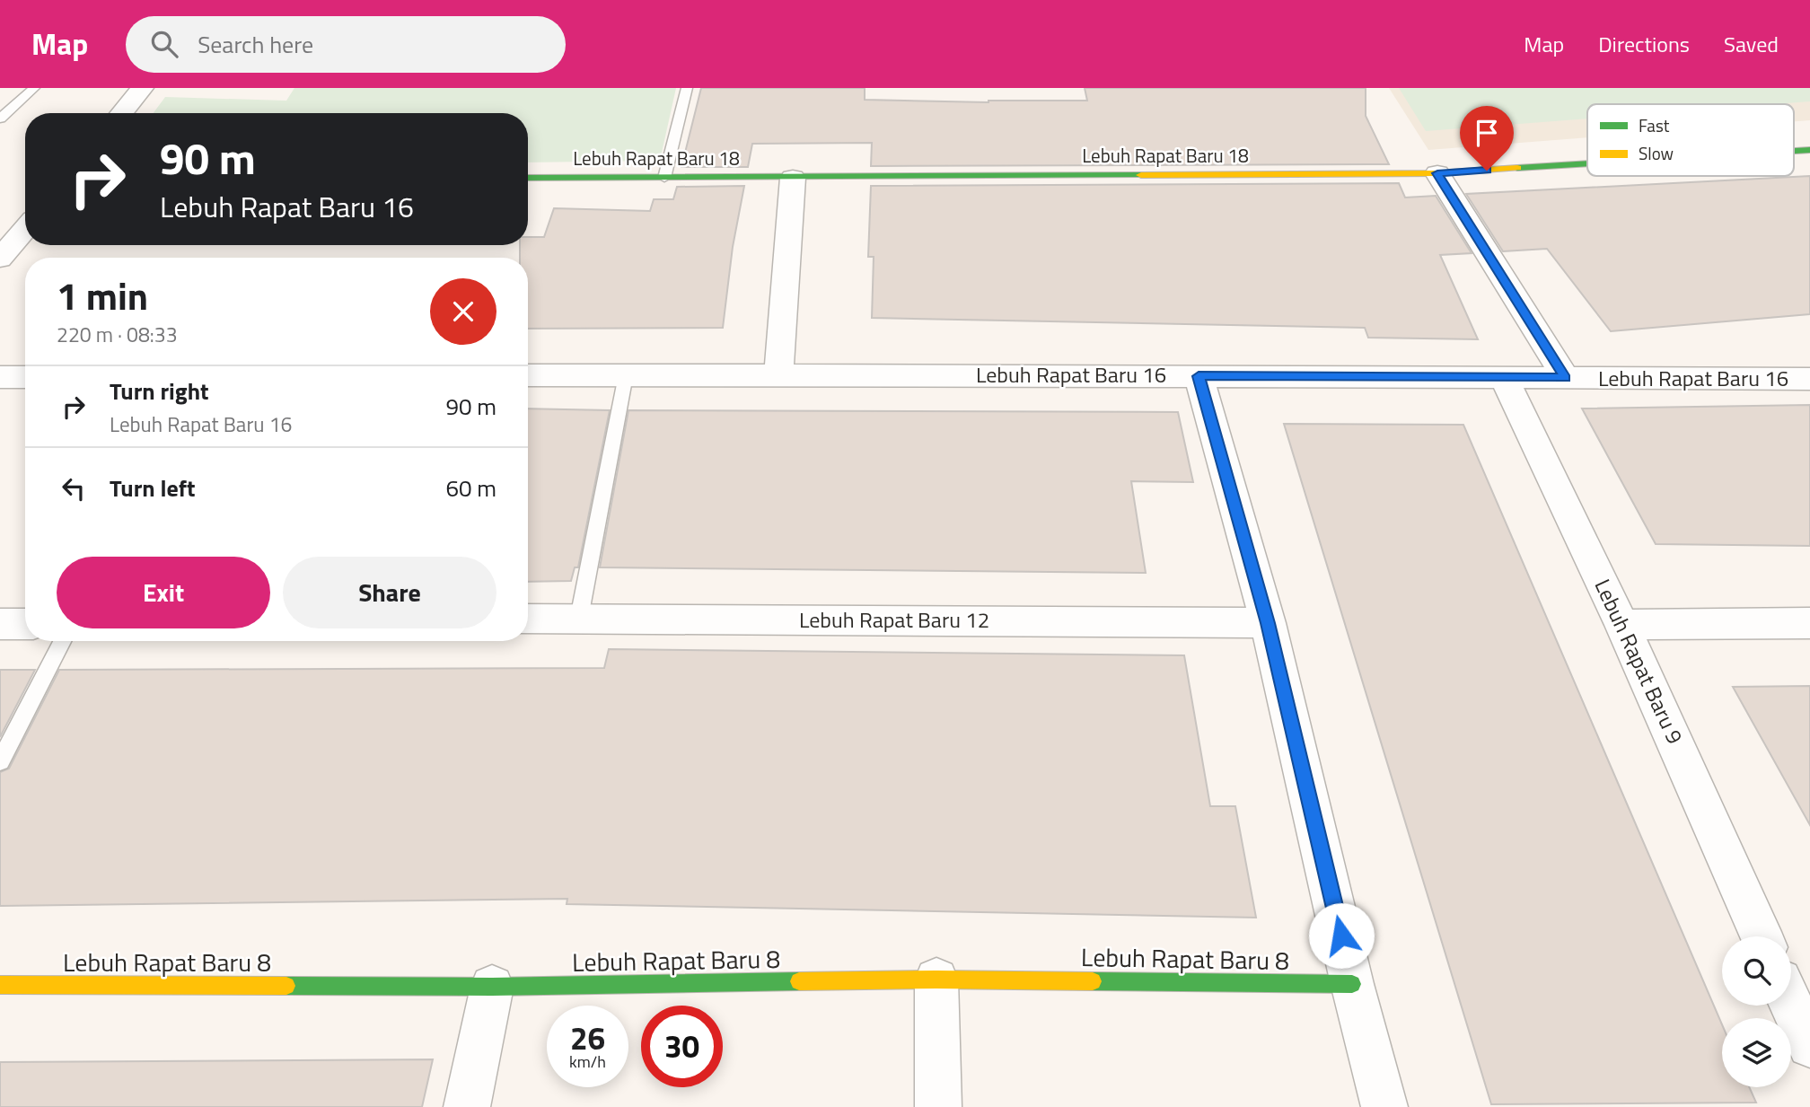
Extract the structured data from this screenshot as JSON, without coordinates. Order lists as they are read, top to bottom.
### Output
{
  "streets": {
    "street": [
      "Lebuh Rapat Baru 18",
      "Lebuh Rapat Baru 16",
      "Lebuh Rapat Baru 12",
      "Lebuh Rapat Baru 9",
      "Lebuh Rapat Baru 8"
    ]
  },
  "crossings": [
    ["Lebuh Rapat Baru 16", "Lebuh Rapat Baru 9"]
  ],
  "legend": ["Fast", "Slow"],
  "page": {
    "header": "Map",
    "search": "Search here",
    "nav": ["Map", "Directions", "Saved"],
    "turn": ["90 m", "Lebuh Rapat Baru 16"],
    "heading": ["1 min", "220 m · 08:33"],
    "list": [
      {
        "name": "Turn right",
        "note": "Lebuh Rapat Baru 16",
        "value": "90 m"
      },
      {
        "name": "Turn left",
        "value": "60 m"
      }
    ],
    "buttons": ["Exit", "Share"],
    "speed": "26 km/h",
    "limit": "30"
  }
}
